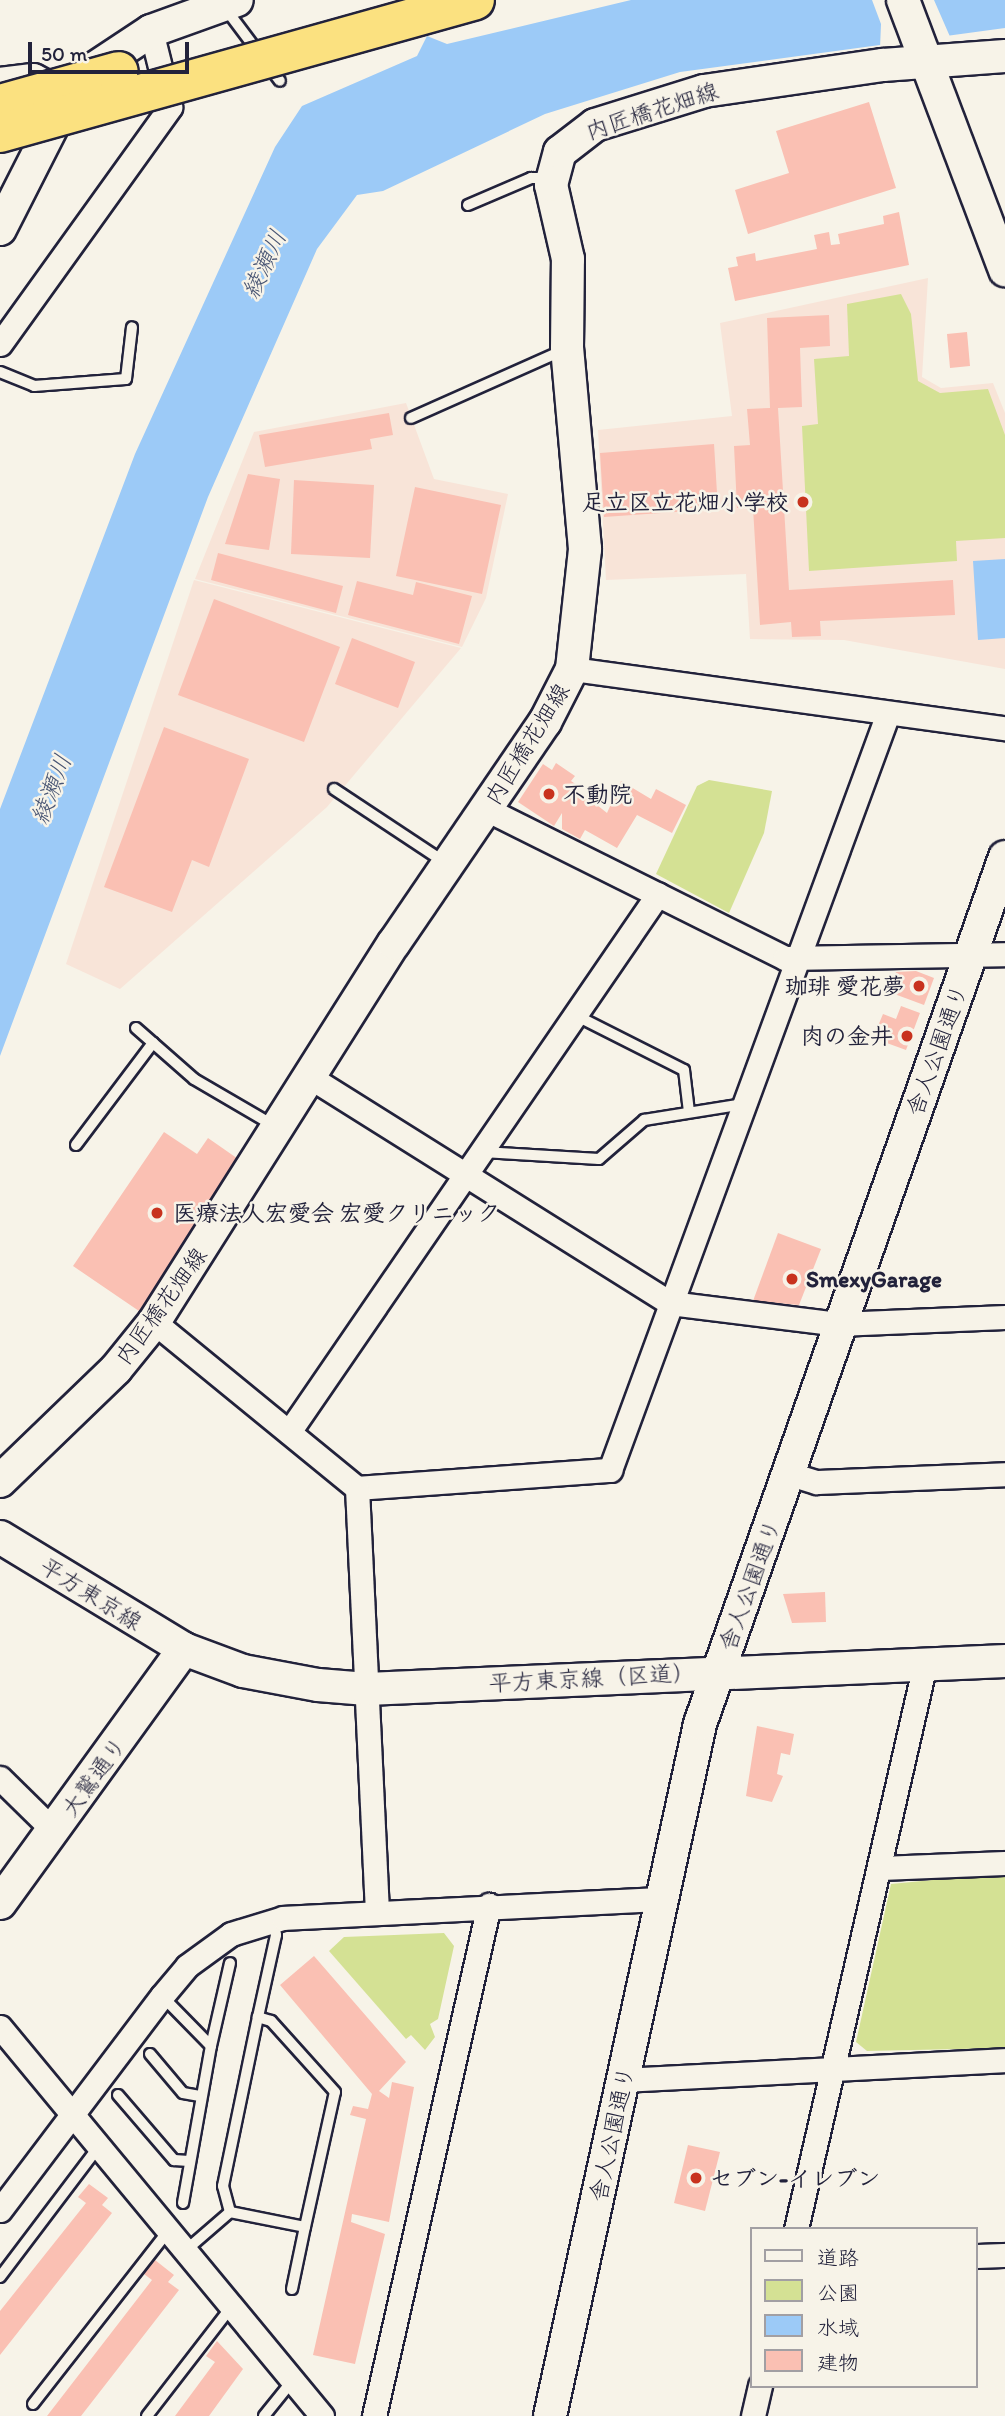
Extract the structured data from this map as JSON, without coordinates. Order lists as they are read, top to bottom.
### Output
{
  "streets": {
    "main road": [
      "内匠橋花畑線",
      "舎人公園通り",
      "平方東京線",
      "平方東京線（区道）",
      "大鷲通り"
    ]
  },
  "crossings": [
    ["舎人公園通り", "平方東京線（区道）"],
    ["平方東京線", "平方東京線（区道）"],
    ["平方東京線", "大鷲通り"],
    ["平方東京線（区道）", "大鷲通り"]
  ],
  "water": ["綾瀬川"],
  "places": [
    "足立区立花畑小学校",
    "不動院",
    "珈琲 愛花夢",
    "肉の金井",
    "医療法人宏愛会 宏愛クリニック",
    "SmexyGarage",
    "セブン-イレブン"
  ],
  "legend": [
    "道路",
    "公園",
    "水域",
    "建物"
  ],
  "scale_bar": "50 m"
}
